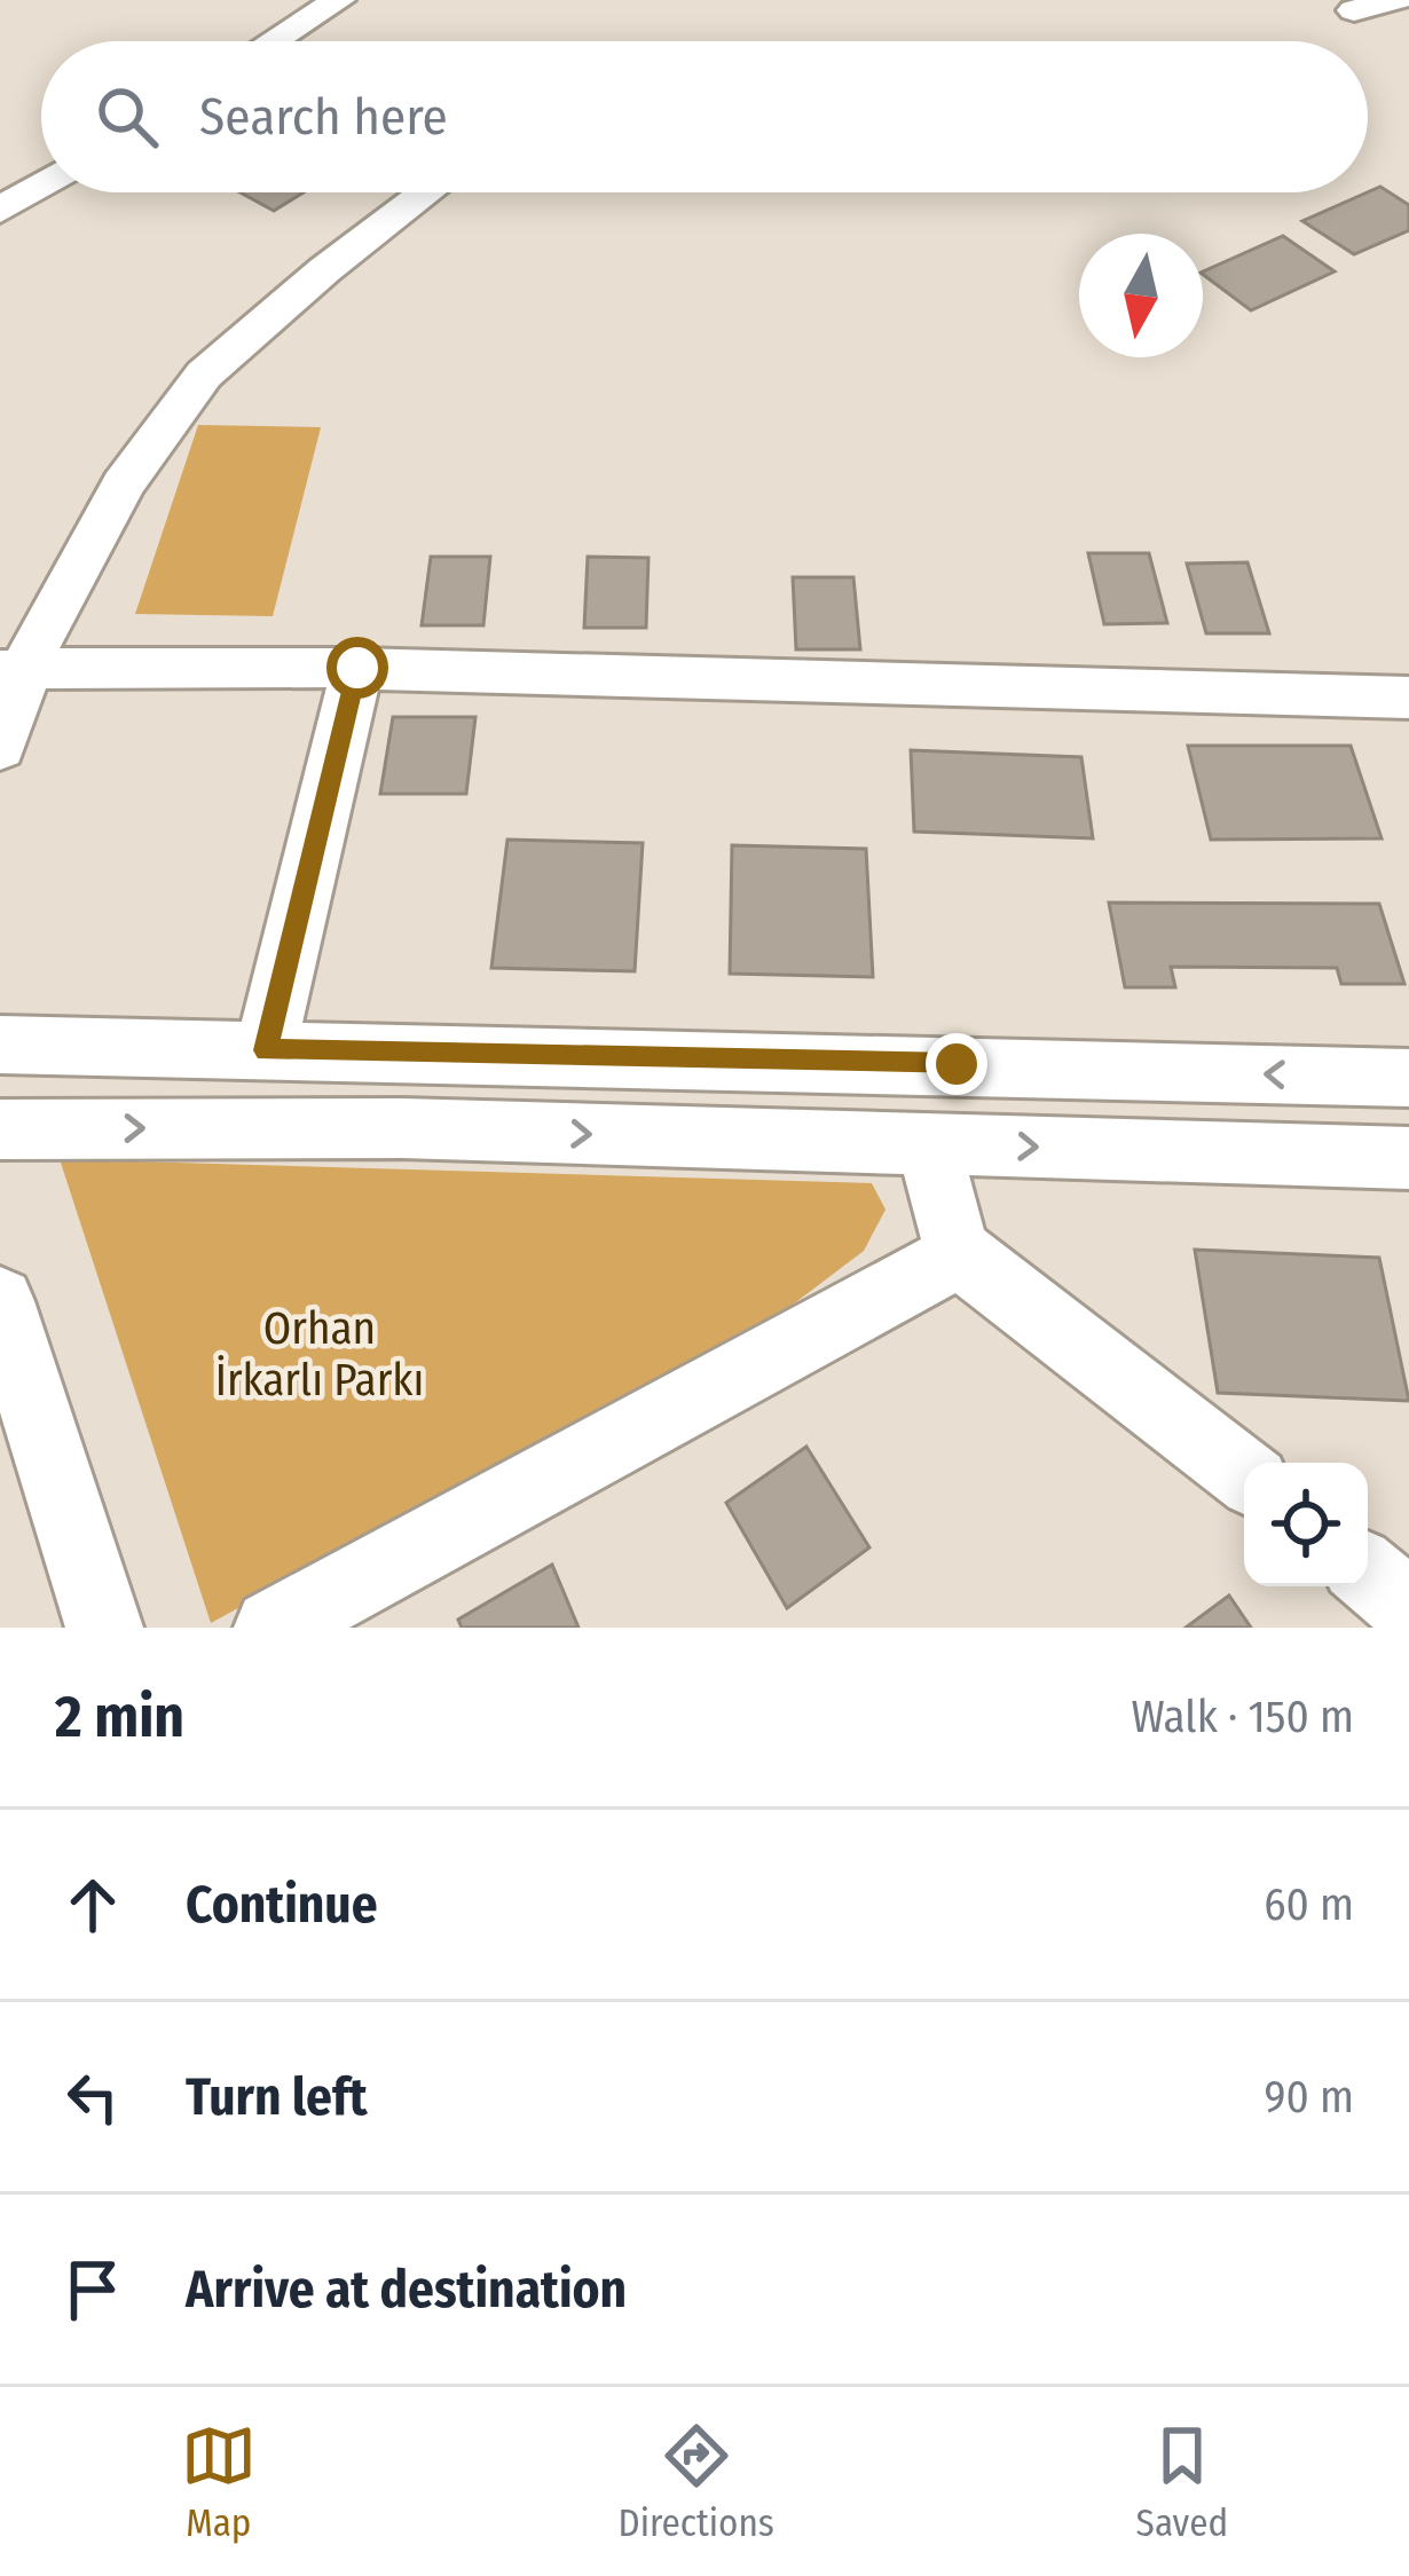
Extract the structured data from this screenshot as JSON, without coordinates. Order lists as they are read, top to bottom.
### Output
{
  "parks": ["Orhan İrkarlı Parkı"],
  "north": "bottom",
  "page": {
    "search": "Search here",
    "heading": ["2 min", "Walk · 150 m"],
    "list": [
      ["Continue", "60 m"],
      ["Turn left", "90 m"],
      "Arrive at destination"
    ],
    "nav": ["Map", "Directions", "Saved"]
  }
}
